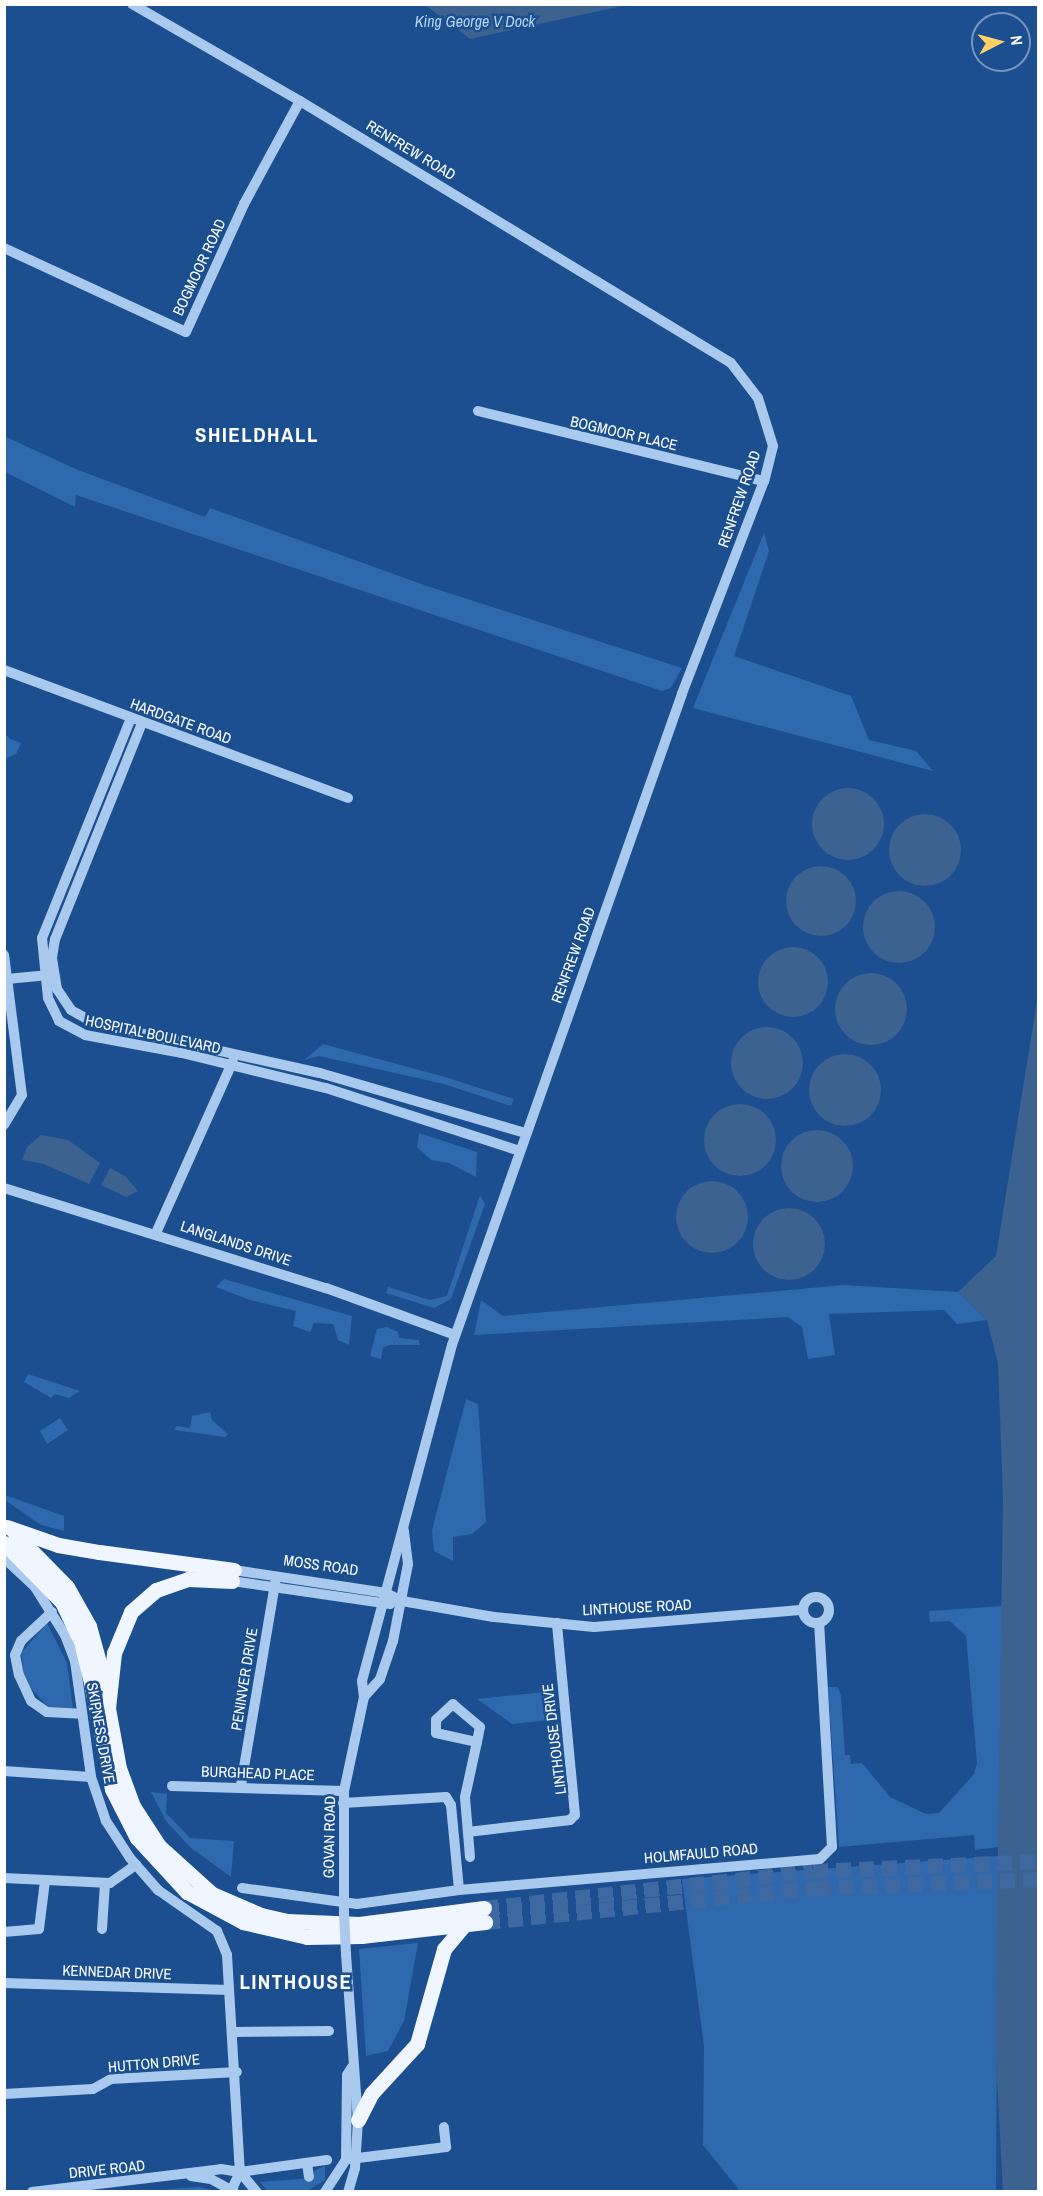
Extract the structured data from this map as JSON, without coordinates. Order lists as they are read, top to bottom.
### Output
{
  "streets": {
    "street": [
      "RENFREW ROAD",
      "BOGMOOR ROAD",
      "BOGMOOR PLACE",
      "HARDGATE ROAD",
      "HOSPITAL BOULEVARD",
      "LANGLANDS DRIVE",
      "MOSS ROAD",
      "LINTHOUSE ROAD",
      "PENINVER DRIVE",
      "SKIPNESS DRIVE",
      "LINTHOUSE DRIVE",
      "BURGHEAD PLACE",
      "GOVAN ROAD",
      "HOLMFAULD ROAD",
      "KENNEDAR DRIVE",
      "HUTTON DRIVE",
      "DRIVE ROAD"
    ]
  },
  "crossings": [
    ["RENFREW ROAD", "BOGMOOR ROAD"],
    ["RENFREW ROAD", "BOGMOOR PLACE"],
    ["RENFREW ROAD", "HOSPITAL BOULEVARD"],
    ["RENFREW ROAD", "LANGLANDS DRIVE"],
    ["RENFREW ROAD", "GOVAN ROAD"],
    ["HARDGATE ROAD", "HOSPITAL BOULEVARD"],
    ["LANGLANDS DRIVE", "GOVAN ROAD"],
    ["MOSS ROAD", "LINTHOUSE ROAD"],
    ["MOSS ROAD", "PENINVER DRIVE"],
    ["MOSS ROAD", "GOVAN ROAD"],
    ["LINTHOUSE ROAD", "LINTHOUSE DRIVE"],
    ["LINTHOUSE ROAD", "GOVAN ROAD"],
    ["LINTHOUSE ROAD", "HOLMFAULD ROAD"],
    ["PENINVER DRIVE", "BURGHEAD PLACE"],
    ["SKIPNESS DRIVE", "KENNEDAR DRIVE"],
    ["SKIPNESS DRIVE", "HUTTON DRIVE"],
    ["SKIPNESS DRIVE", "DRIVE ROAD"],
    ["BURGHEAD PLACE", "GOVAN ROAD"],
    ["GOVAN ROAD", "HOLMFAULD ROAD"]
  ],
  "districts": ["SHIELDHALL", "LINTHOUSE"],
  "water": ["King George V Dock"],
  "north": "right"
}
